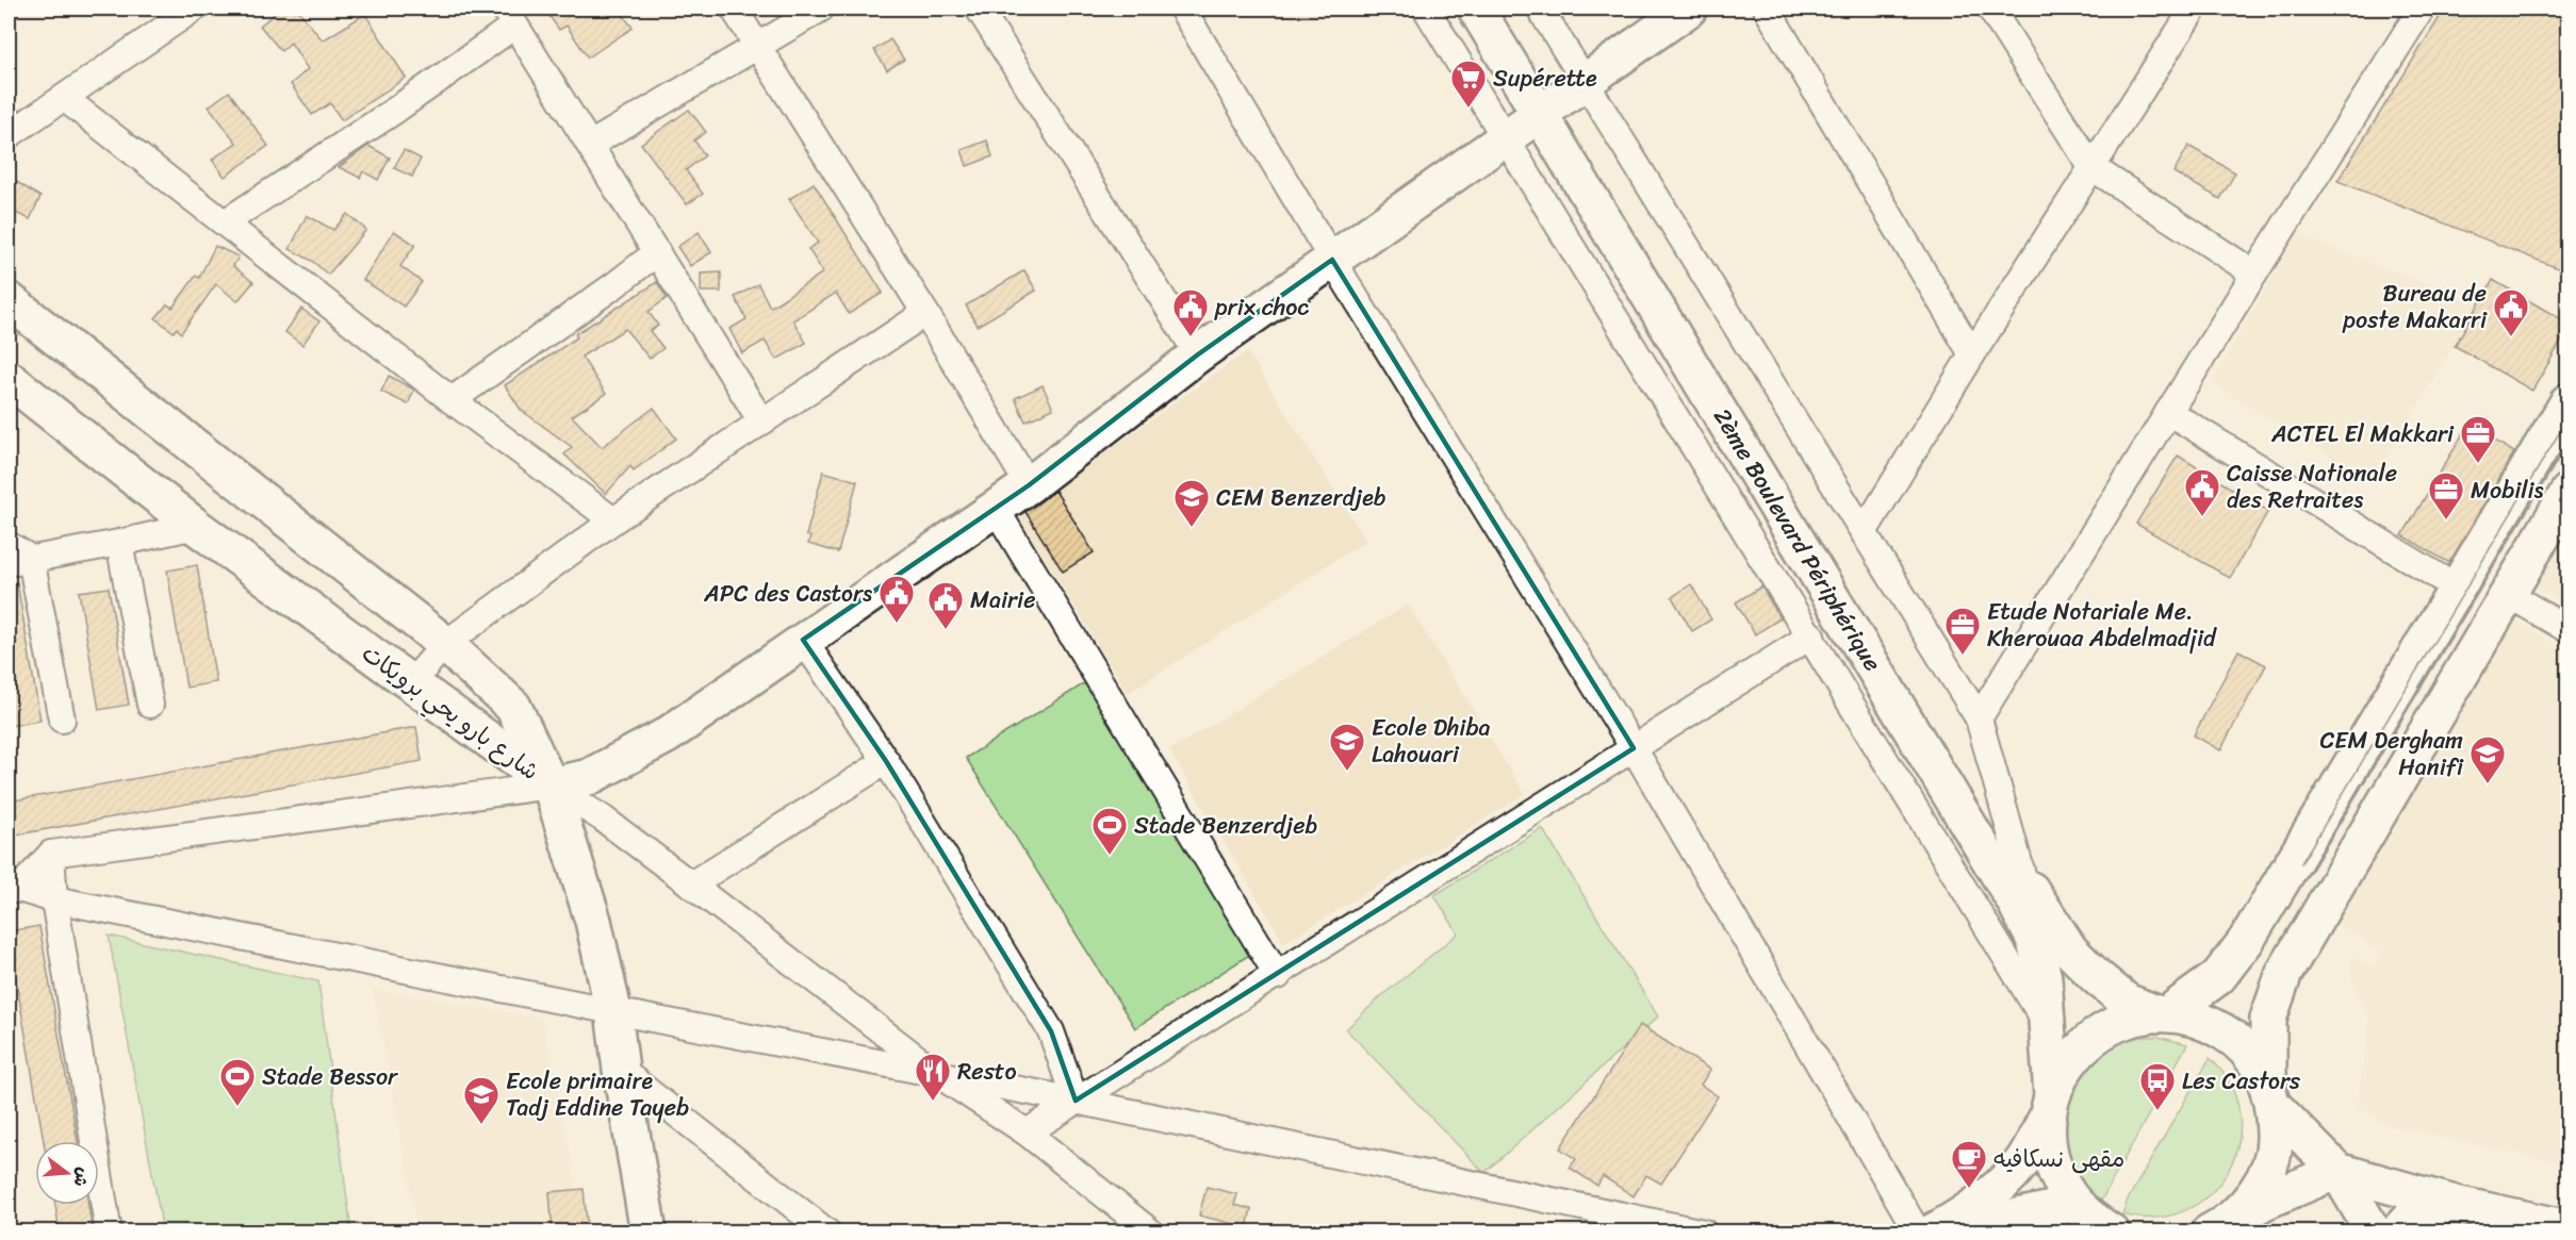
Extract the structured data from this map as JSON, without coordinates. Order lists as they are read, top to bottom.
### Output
{
  "streets": {
    "main road": ["2ème Boulevard Périphérique", "شارع بارو يحي برويكات"]
  },
  "places": {
    "supermarket": ["Supérette"],
    "public building": [
      "prix choc",
      "Bureau de poste Makarri",
      "Caisse Nationale des Retraites",
      "APC des Castors",
      "Mairie"
    ],
    "office": ["ACTEL El Makkari", "Mobilis", "Etude Notariale Me. Kherouaa Abdelmadjid"],
    "school or university": [
      "CEM Benzerdjeb",
      "Ecole Dhiba Lahouari",
      "CEM Dergham Hanifi",
      "Ecole primaire Tadj Eddine Tayeb"
    ],
    "sports": ["Stade Benzerdjeb", "Stade Bessor"],
    "restaurant": ["Resto"],
    "bus stop": ["Les Castors"],
    "cafe": ["مقهى نسكافيه"]
  },
  "north": "right"
}
